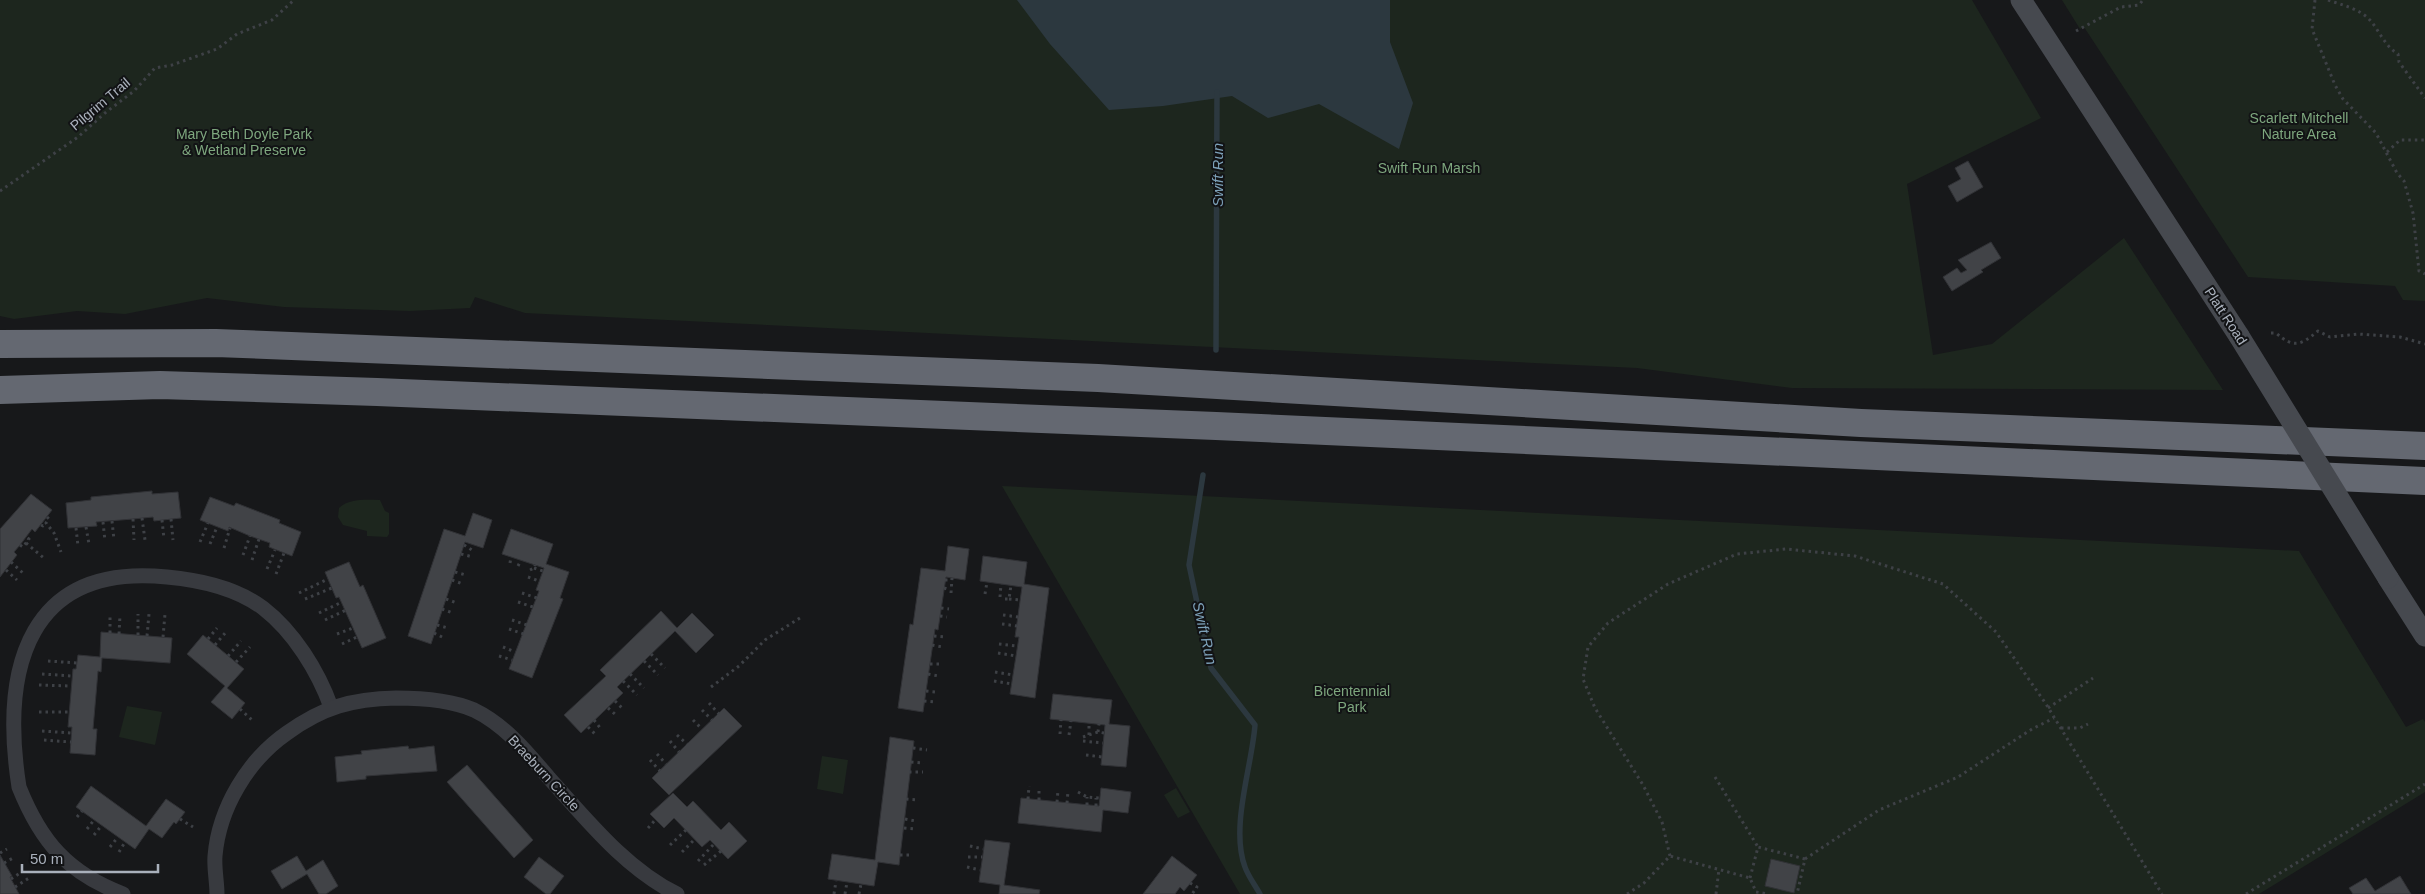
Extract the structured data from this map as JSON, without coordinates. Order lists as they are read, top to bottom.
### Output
{
  "streets": {
    "main road": ["Platt Road"],
    "street": ["Braeburn Circle"],
    "path": ["Pilgrim Trail"]
  },
  "water": ["Swift Run"],
  "parks": [
    "Scarlett Mitchell Nature Area",
    "Mary Beth Doyle Park & Wetland Preserve",
    "Swift Run Marsh",
    "Bicentennial Park"
  ],
  "scale_bar": "50 m"
}
